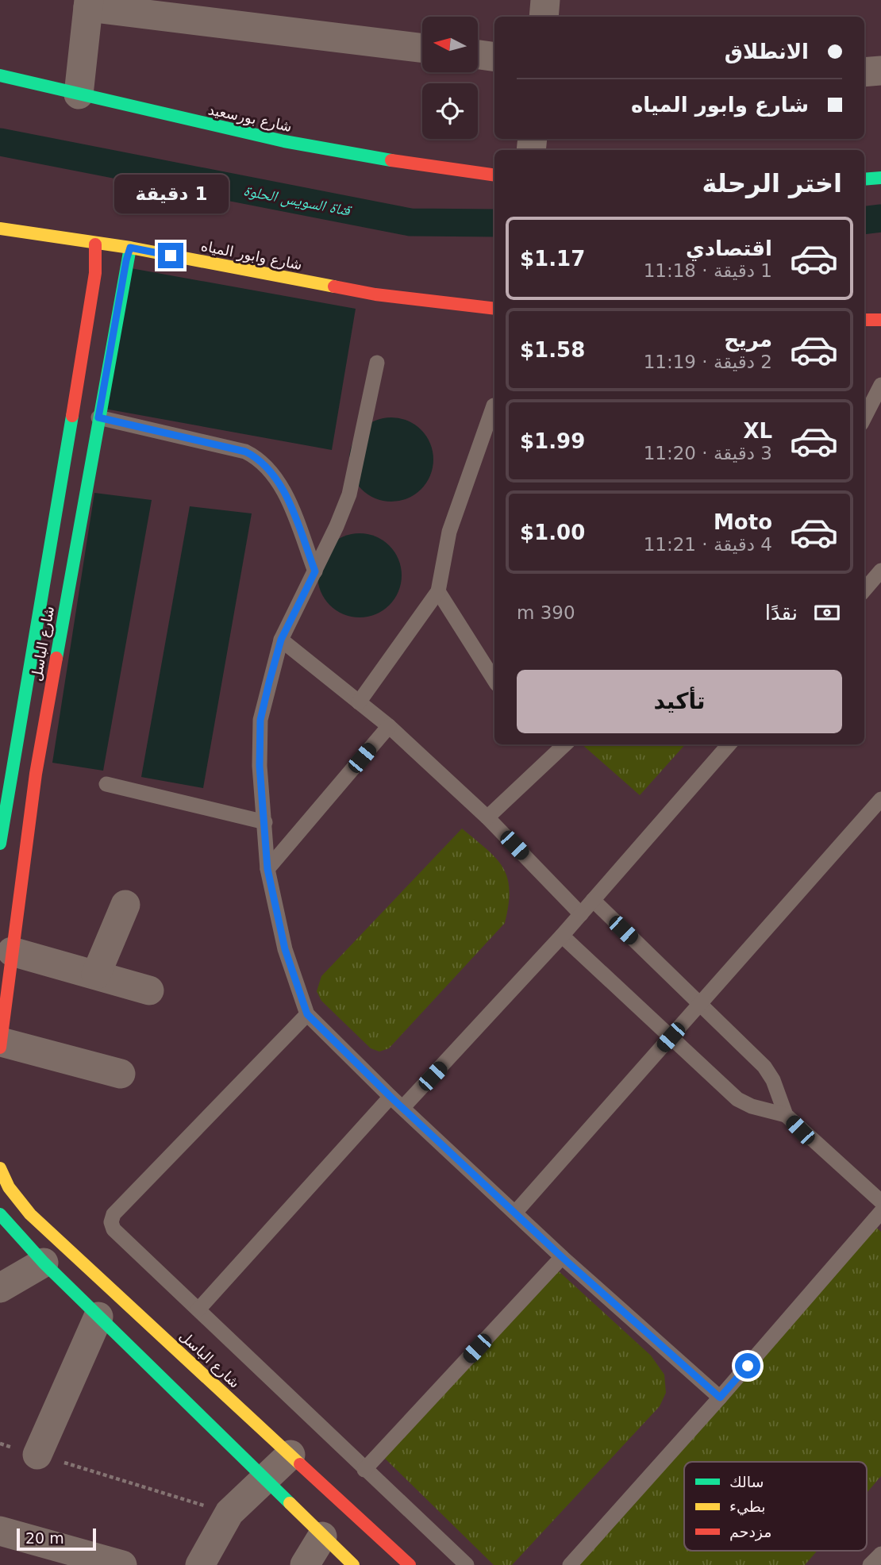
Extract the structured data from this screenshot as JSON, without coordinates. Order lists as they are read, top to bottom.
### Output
{
  "streets": {
    "main road": ["شارع بورسعيد", "شارع وابور المياه", "شارع الباسل"]
  },
  "crossings": [
    ["شارع وابور المياه", "شارع الباسل"]
  ],
  "water": ["قناة السويس الحلوة"],
  "legend": ["سالك", "بطيء", "مزدحم"],
  "scale_bar": "20 m",
  "north": "left",
  "page": {
    "banner": ["الانطلاق", "شارع وابور المياه"],
    "heading": "اختر الرحلة",
    "bubble": "1 دقيقة",
    "list": [
      {
        "name": "اقتصادي",
        "note": "1 دقيقة · 11:18",
        "value": "$1.17"
      },
      {
        "name": "مريح",
        "note": "2 دقيقة · 11:19",
        "value": "$1.58"
      },
      {
        "name": "XL",
        "note": "3 دقيقة · 11:20",
        "value": "$1.99"
      },
      {
        "name": "Moto",
        "note": "4 دقيقة · 11:21",
        "value": "$1.00"
      }
    ],
    "pay": ["نقدًا", "390 m"],
    "buttons": "تأكيد",
    "scale": "20 m"
  }
}
